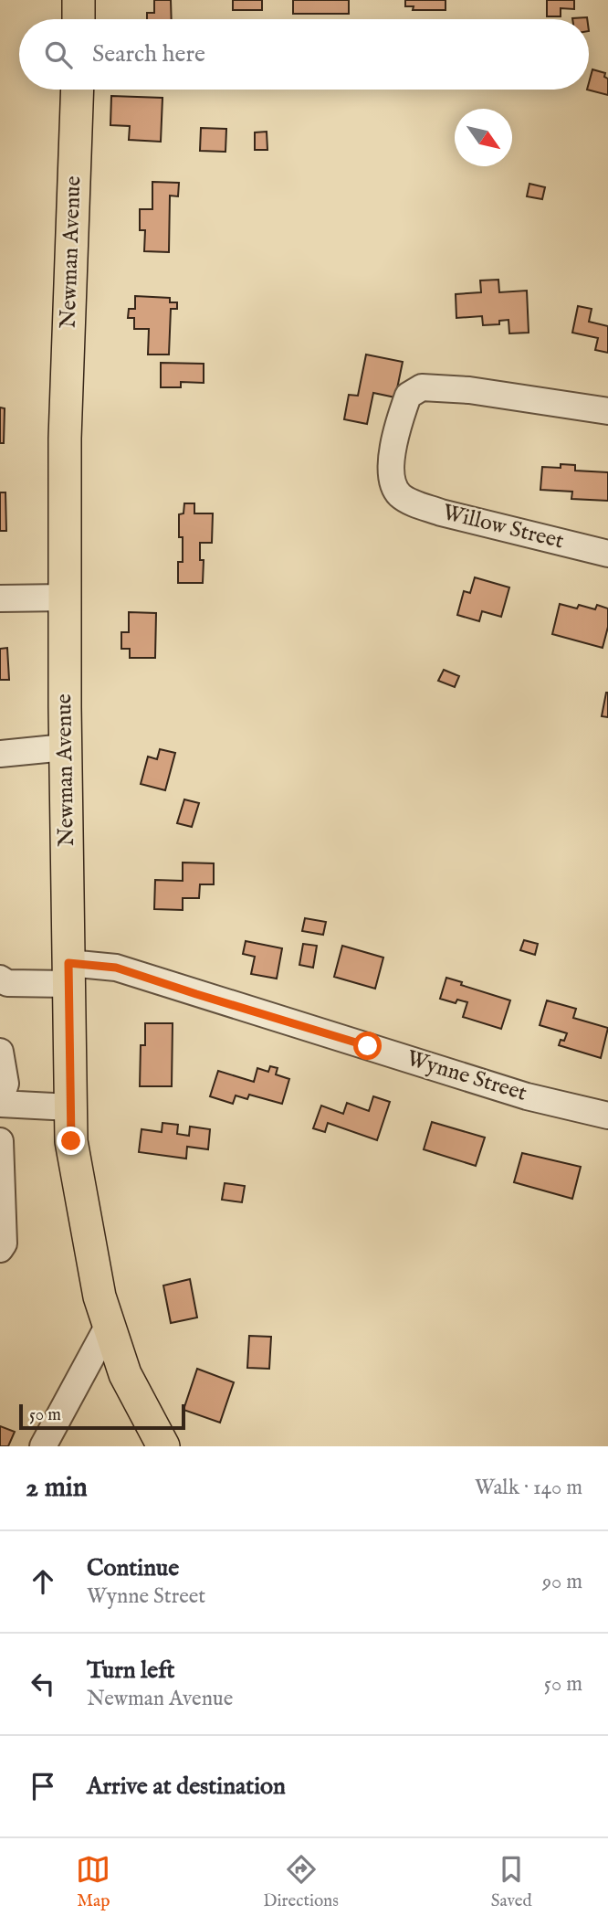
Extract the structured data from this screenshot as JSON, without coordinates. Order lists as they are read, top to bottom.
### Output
{
  "streets": {
    "main road": ["Newman Avenue"],
    "street": ["Willow Street", "Wynne Street"]
  },
  "crossings": [
    ["Newman Avenue", "Wynne Street"]
  ],
  "scale_bar": "50 m",
  "north": "bottom right",
  "page": {
    "search": "Search here",
    "scale": "50 m",
    "heading": ["2 min", "Walk · 140 m"],
    "list": [
      ["Continue", "Wynne Street", "90 m"],
      ["Turn left", "Newman Avenue", "50 m"],
      "Arrive at destination"
    ],
    "nav": ["Map", "Directions", "Saved"]
  }
}
